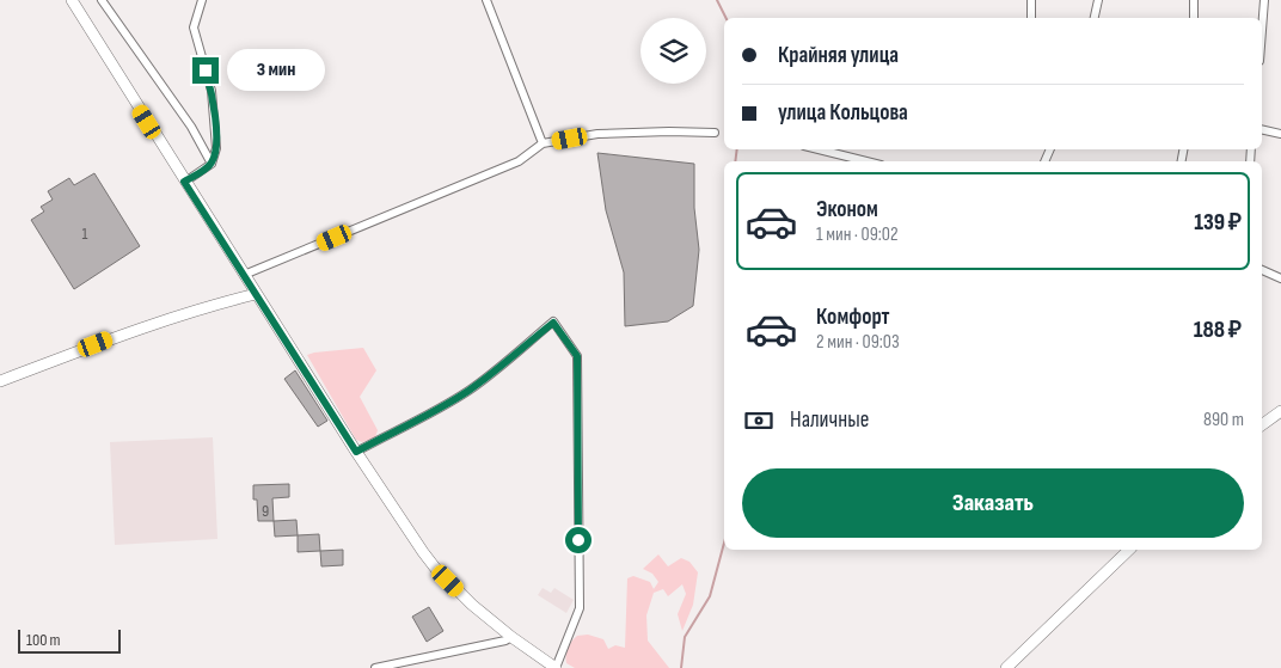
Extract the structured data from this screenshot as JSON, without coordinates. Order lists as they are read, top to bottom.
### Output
{
  "house_numbers": ["1", "9"],
  "scale_bar": "100 m",
  "page": {
    "banner": ["Крайняя улица", "улица Кольцова"],
    "bubble": "3 мин",
    "list": [
      {
        "name": "Эконом",
        "note": "1 мин · 09:02",
        "value": "139 ₽"
      },
      {
        "name": "Комфорт",
        "note": "2 мин · 09:03",
        "value": "188 ₽"
      }
    ],
    "pay": ["Наличные", "890 m"],
    "buttons": "Заказать",
    "scale": "100 m"
  }
}
